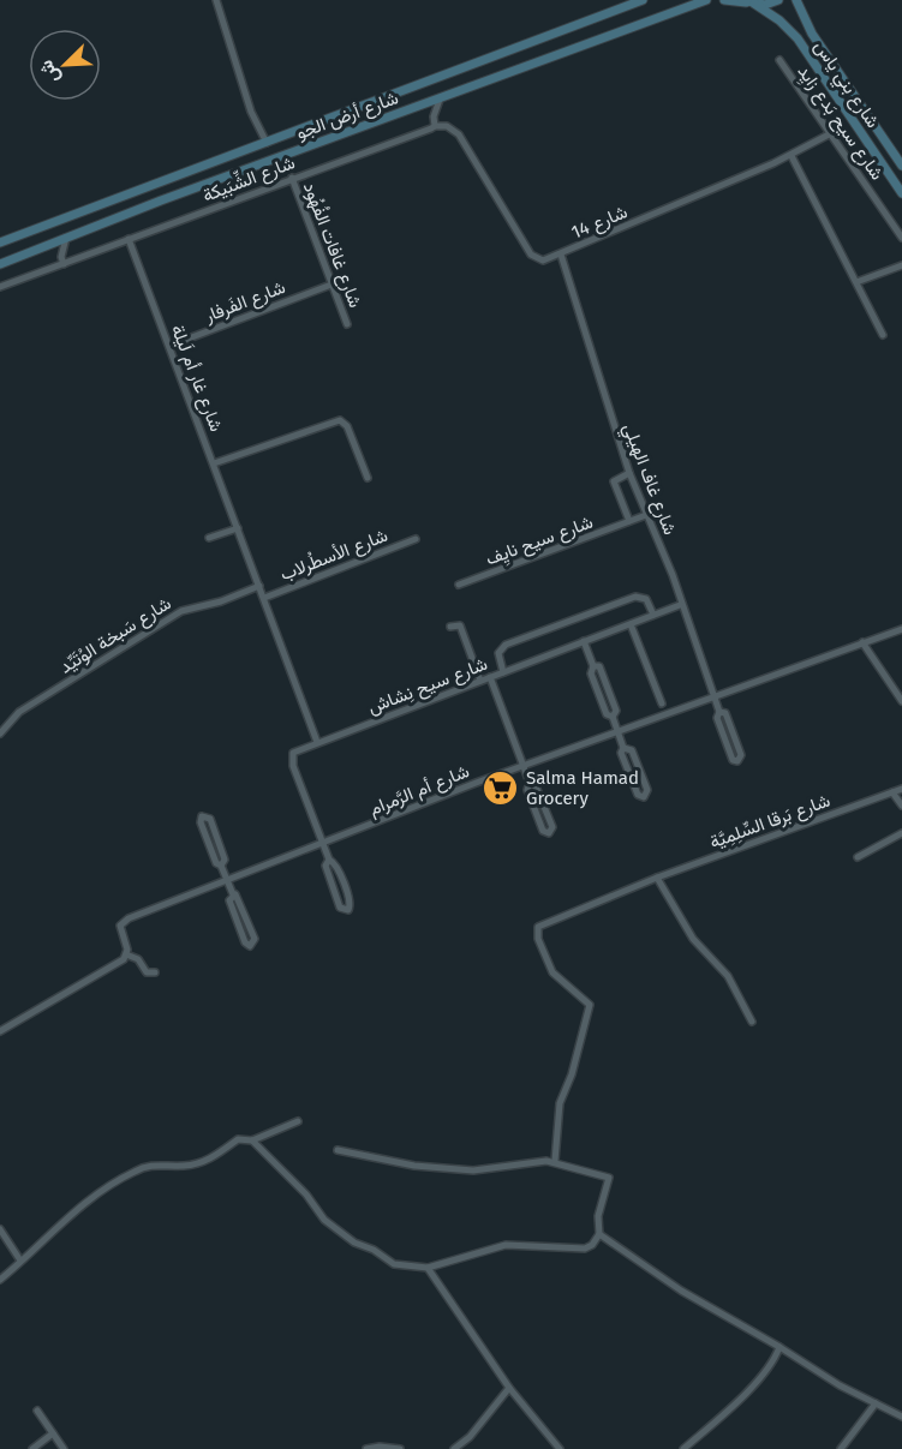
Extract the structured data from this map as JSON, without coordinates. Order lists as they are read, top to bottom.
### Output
{
  "streets": {
    "main road": ["شارع بني ياس", "شارع أرض الجو"],
    "street": [
      "شارع سيح بَدع زايِد",
      "شارع الشِّبَيكة",
      "شارع 14",
      "شارع غافات الفُهُود",
      "شارع الفَرفار",
      "شارع غار أم لَيلة",
      "شارع غاف الهيلي",
      "شارع سيح نايِف",
      "شارع الأسطُرلاب",
      "شارع سَبخة الوُتَيِّد",
      "شارع سيح نِشاش",
      "شارع أم الرَّمرام",
      "شارع بَرقا السِّلِمِيَّة"
    ]
  },
  "crossings": [
    ["شارع سيح بَدع زايِد", "شارع 14"],
    ["شارع الشِّبَيكة", "شارع 14"],
    ["شارع الشِّبَيكة", "شارع غافات الفُهُود"],
    ["شارع الشِّبَيكة", "شارع غار أم لَيلة"],
    ["شارع 14", "شارع غاف الهيلي"],
    ["شارع غافات الفُهُود", "شارع الفَرفار"],
    ["شارع الفَرفار", "شارع غار أم لَيلة"],
    ["شارع غار أم لَيلة", "شارع الأسطُرلاب"],
    ["شارع غار أم لَيلة", "شارع سَبخة الوُتَيِّد"],
    ["شارع غار أم لَيلة", "شارع سيح نِشاش"],
    ["شارع غاف الهيلي", "شارع سيح نايِف"],
    ["شارع غاف الهيلي", "شارع سيح نِشاش"],
    ["شارع غاف الهيلي", "شارع أم الرَّمرام"],
    ["شارع سيح نِشاش", "شارع أم الرَّمرام"]
  ],
  "places": {
    "supermarket": ["Salma Hamad Grocery"]
  },
  "north": "bottom left"
}
